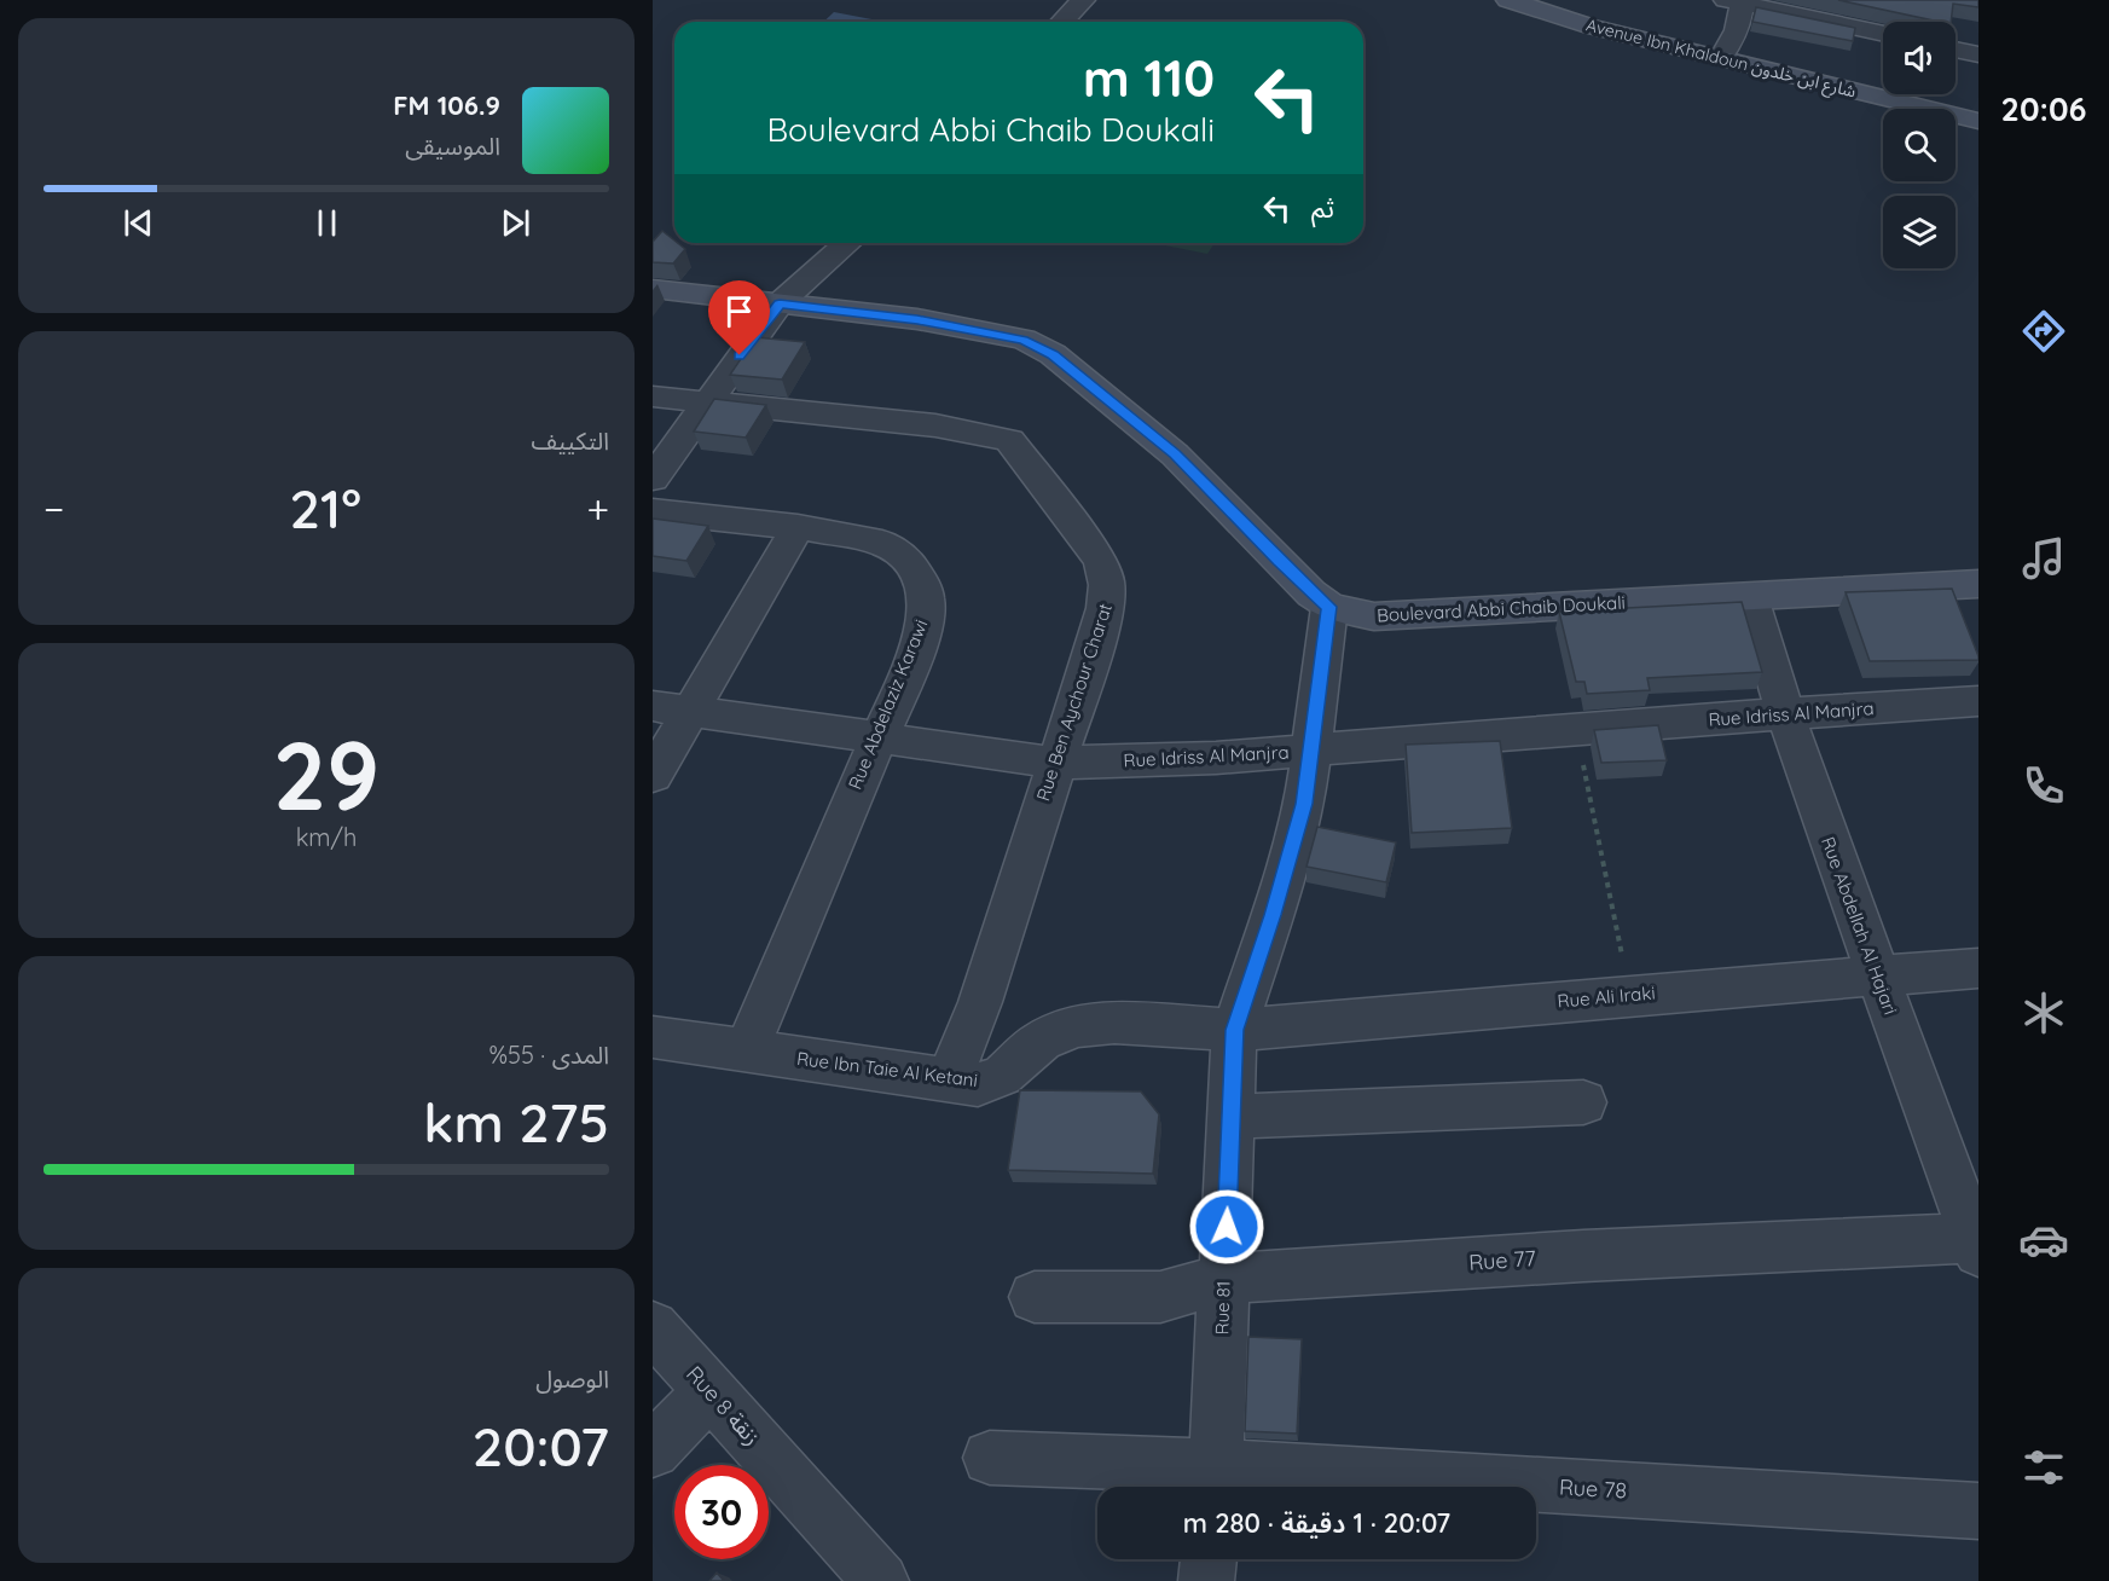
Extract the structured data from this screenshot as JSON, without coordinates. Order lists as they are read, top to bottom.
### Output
{
  "streets": {
    "street": [
      "Avenue Ibn Khaldoun شارع ابن خلدون",
      "Boulevard Abbi Chaib Doukali",
      "Rue Ben Aychour Charat",
      "Rue Abdelaziz Karawi",
      "Rue Idriss Al Manjra",
      "Rue Abdellah Al Hajari",
      "Rue Ali Iraki",
      "Rue Ibn Taie Al Ketani",
      "Rue 77",
      "Rue 81",
      "Rue 8 زنقة",
      "Rue 78"
    ]
  },
  "crossings": [
    ["Boulevard Abbi Chaib Doukali", "Rue Abdellah Al Hajari"],
    ["Boulevard Abbi Chaib Doukali", "Rue 81"],
    ["Rue Ben Aychour Charat", "Rue Idriss Al Manjra"],
    ["Rue Ben Aychour Charat", "Rue Ibn Taie Al Ketani"],
    ["Rue Abdelaziz Karawi", "Rue Idriss Al Manjra"],
    ["Rue Abdelaziz Karawi", "Rue Ibn Taie Al Ketani"],
    ["Rue Idriss Al Manjra", "Rue Abdellah Al Hajari"],
    ["Rue Idriss Al Manjra", "Rue 81"],
    ["Rue Abdellah Al Hajari", "Rue Ali Iraki"],
    ["Rue Abdellah Al Hajari", "Rue 77"],
    ["Rue Ali Iraki", "Rue Ibn Taie Al Ketani"],
    ["Rue Ali Iraki", "Rue 81"],
    ["Rue Ibn Taie Al Ketani", "Rue 81"],
    ["Rue 77", "Rue 81"],
    ["Rue 81", "Rue 78"]
  ],
  "page": {
    "tabs": "20:06",
    "turn": ["110 m", "Boulevard Abbi Chaib Doukali"],
    "song": ["106.9 FM", "الموسيقى"],
    "then": "ثم",
    "tile": [
      "التكييف",
      ["29", "km/h"],
      ["المدى · 55%", "275 km"],
      ["الوصول", "20:07"]
    ],
    "heat": ["−", "21°", "+"],
    "limit": "30",
    "trip": "20:07 · 1 دقيقة · 280 m"
  }
}
